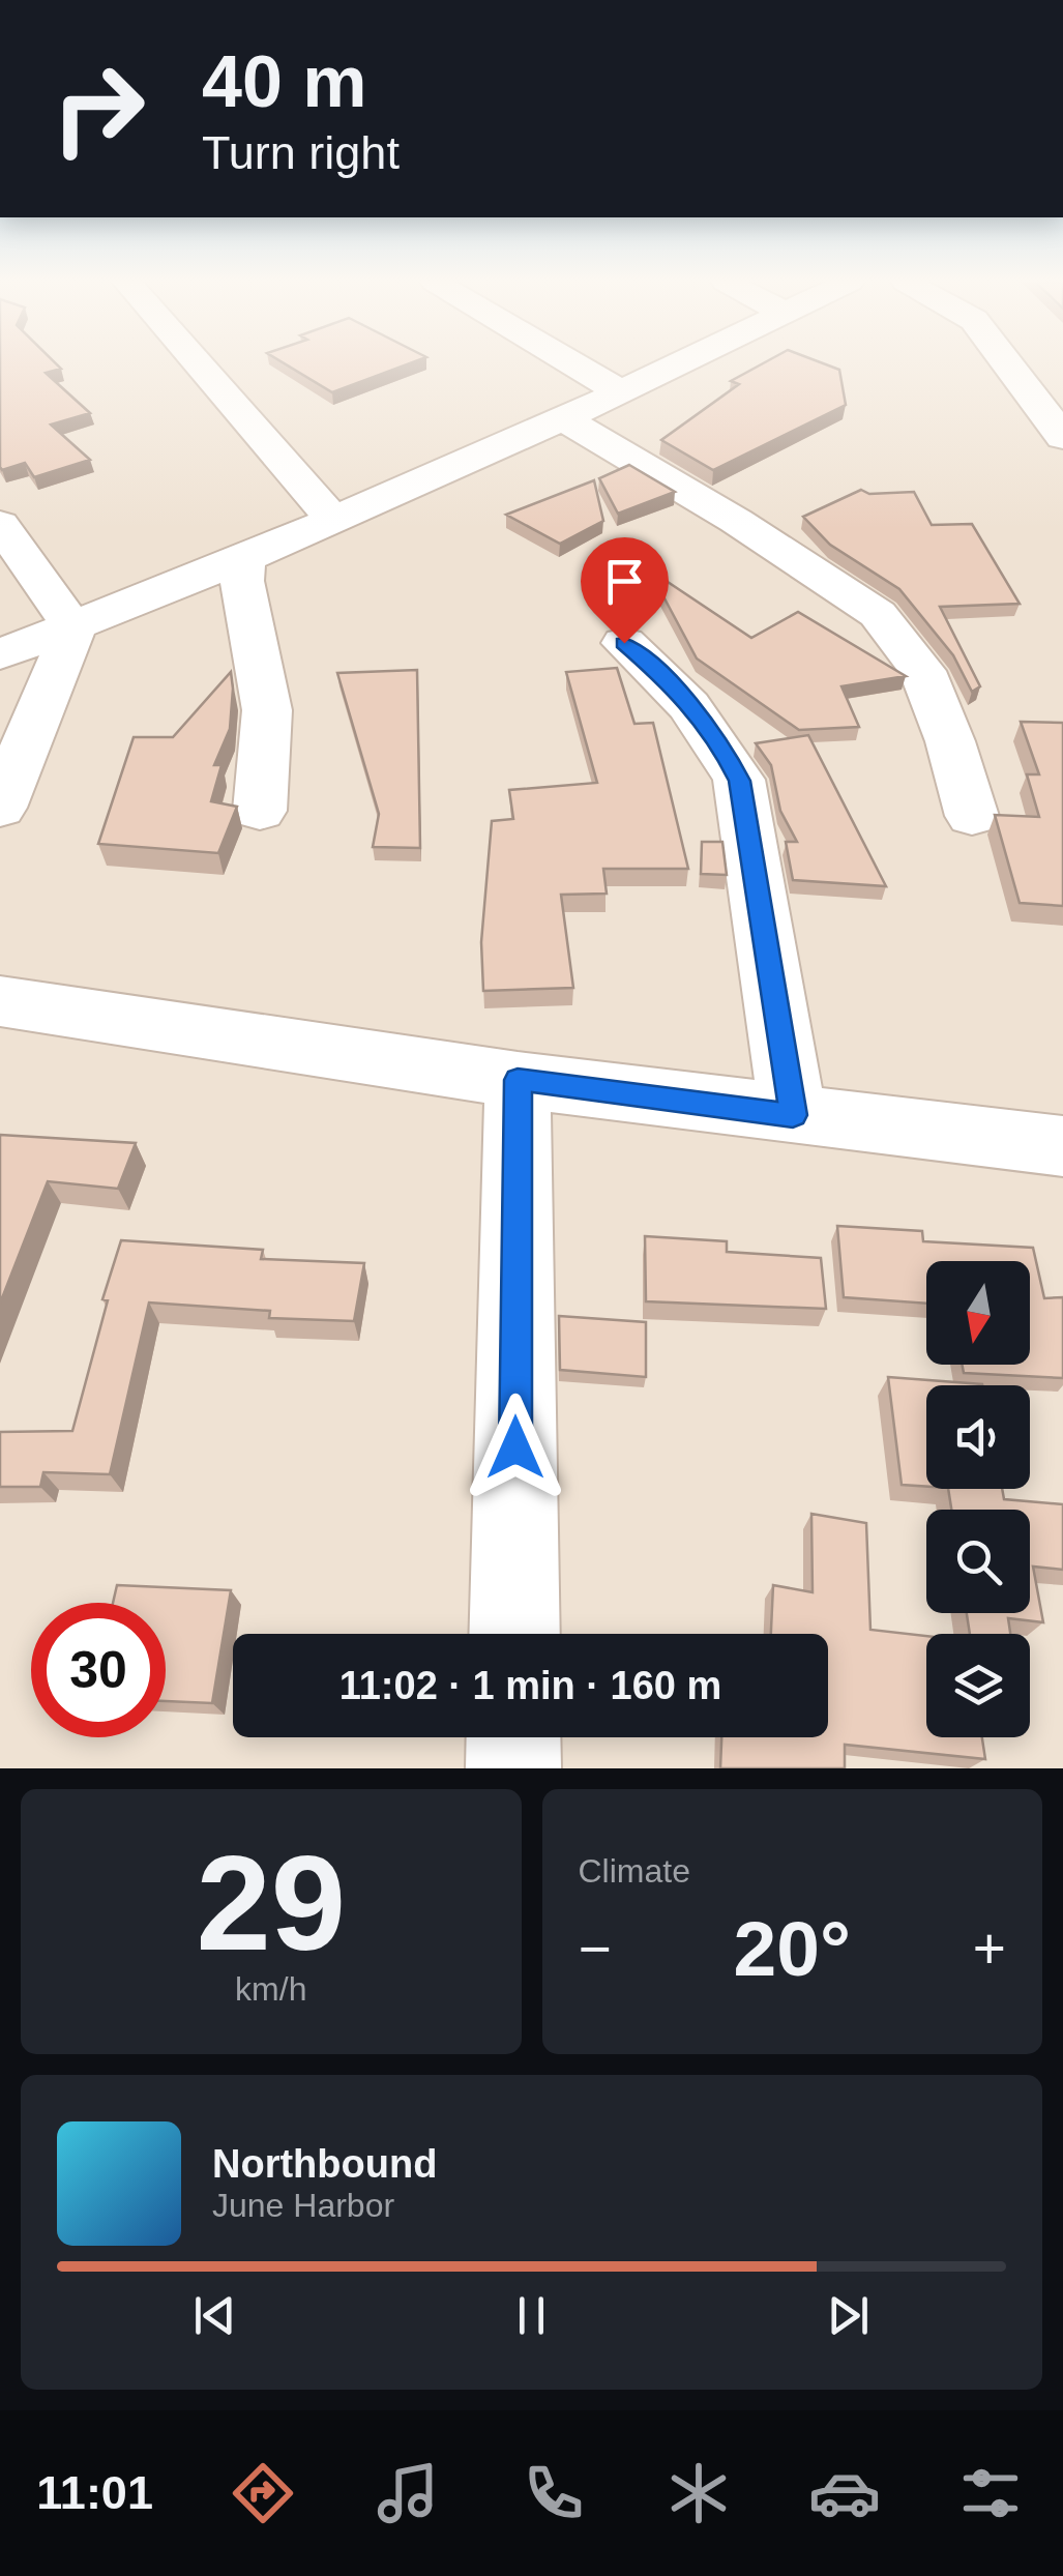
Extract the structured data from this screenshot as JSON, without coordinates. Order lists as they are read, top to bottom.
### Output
{
  "north": "bottom",
  "page": {
    "turn": ["40 m", "Turn right"],
    "limit": "30",
    "trip": "11:02 · 1 min · 160 m",
    "tile": [
      ["29", "km/h"],
      "Climate"
    ],
    "heat": ["−", "20°", "+"],
    "song": ["Northbound", "June Harbor"],
    "tabs": "11:01"
  }
}
